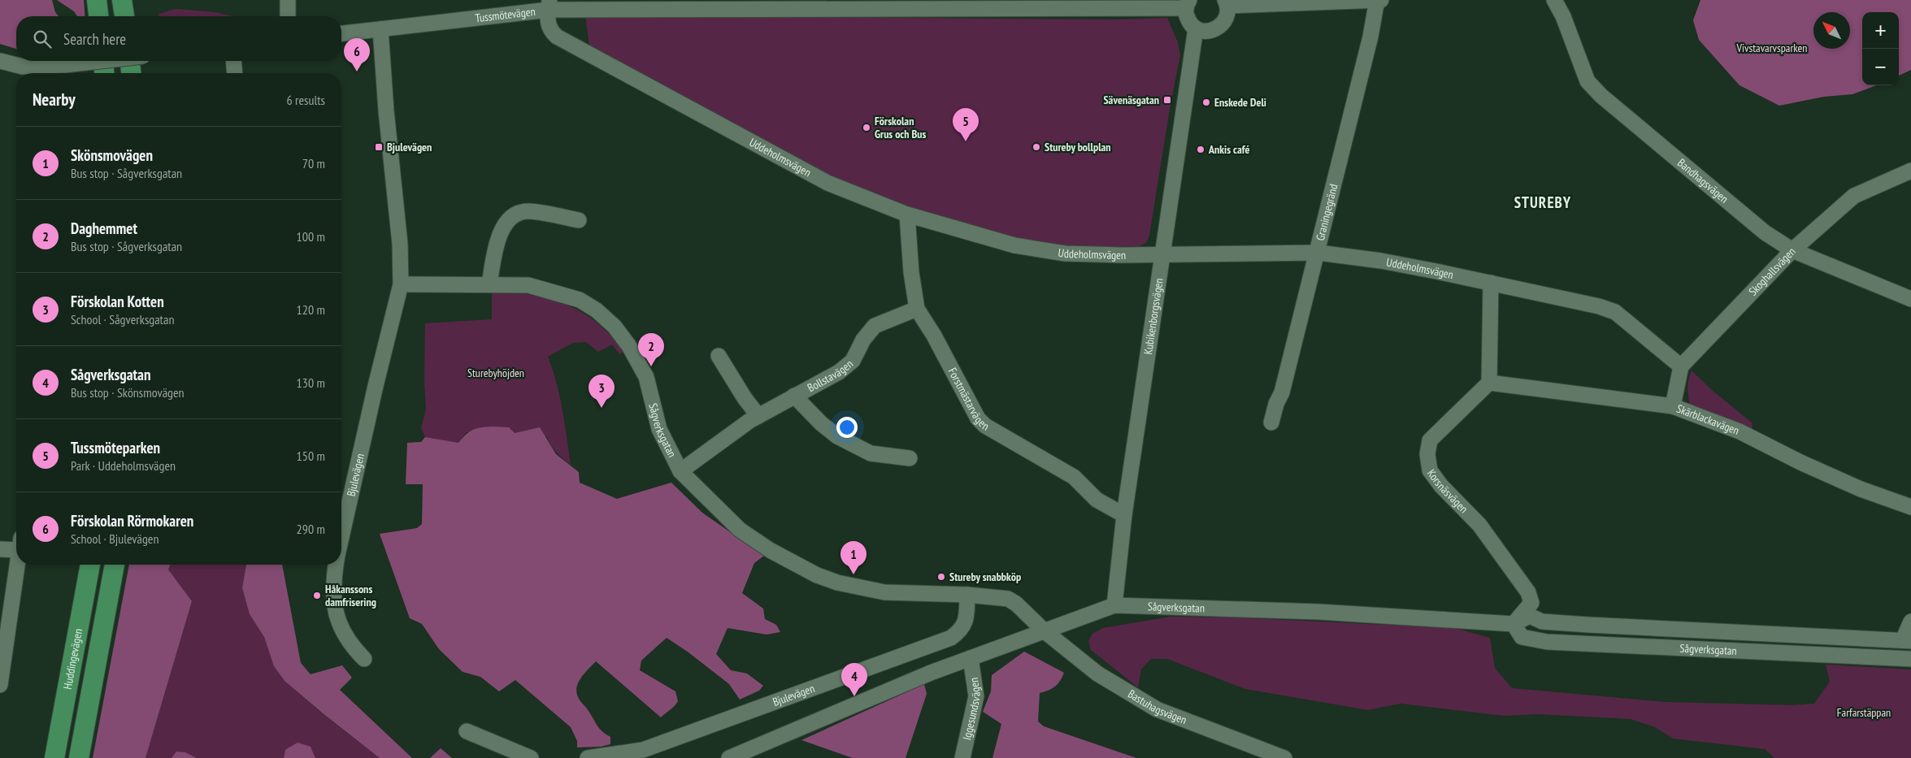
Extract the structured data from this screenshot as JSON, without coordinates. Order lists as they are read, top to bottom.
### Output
{
  "streets": {
    "main road": ["Huddingevägen"],
    "street": [
      "Tussmötevägen",
      "Uddeholmsvägen",
      "Bandhagsvägen",
      "Graningegränd",
      "Skoghallsvägen",
      "Kubikenborgsvägen",
      "Bollstavägen",
      "Forstmästarvägen",
      "Skärblackavägen",
      "Sågverksgatan",
      "Bjulevägen",
      "Korsnäsvägen",
      "Bastuhagsvägen",
      "Iggesundsvägen"
    ]
  },
  "crossings": [
    ["Tussmötevägen", "Uddeholmsvägen"],
    ["Tussmötevägen", "Bjulevägen"],
    ["Uddeholmsvägen", "Graningegränd"],
    ["Uddeholmsvägen", "Skoghallsvägen"],
    ["Uddeholmsvägen", "Kubikenborgsvägen"],
    ["Uddeholmsvägen", "Forstmästarvägen"],
    ["Bandhagsvägen", "Skoghallsvägen"],
    ["Kubikenborgsvägen", "Forstmästarvägen"],
    ["Kubikenborgsvägen", "Sågverksgatan"],
    ["Bollstavägen", "Forstmästarvägen"],
    ["Bollstavägen", "Sågverksgatan"],
    ["Skärblackavägen", "Korsnäsvägen"],
    ["Sågverksgatan", "Bjulevägen"],
    ["Sågverksgatan", "Korsnäsvägen"],
    ["Sågverksgatan", "Bastuhagsvägen"]
  ],
  "districts": ["STUREBY"],
  "parks": ["Vivstavarvsparken", "Sturebyhöjden", "Farfarstäppan"],
  "places": {
    "transit": ["Sävenäsgatan", "Bjulevägen"],
    "other": [
      "Enskede Deli",
      "Förskolan Grus och Bus",
      "Stureby bollplan",
      "Ankis café",
      "Stureby snabbköp",
      "Håkanssons damfrisering"
    ]
  },
  "north": "top left",
  "page": {
    "map_buttons": ["+", "−"],
    "search": "Search here",
    "pins": [
      "6",
      "5",
      "2",
      "3",
      "1",
      "4"
    ],
    "heading": ["Nearby", "6 results"],
    "list": [
      {
        "mark": "1",
        "name": "Skönsmovägen",
        "note": "Bus stop · Sågverksgatan",
        "value": "70 m"
      },
      {
        "mark": "2",
        "name": "Daghemmet",
        "note": "Bus stop · Sågverksgatan",
        "value": "100 m"
      },
      {
        "mark": "3",
        "name": "Förskolan Kotten",
        "note": "School · Sågverksgatan",
        "value": "120 m"
      },
      {
        "mark": "4",
        "name": "Sågverksgatan",
        "note": "Bus stop · Skönsmovägen",
        "value": "130 m"
      },
      {
        "mark": "5",
        "name": "Tussmöteparken",
        "note": "Park · Uddeholmsvägen",
        "value": "150 m"
      },
      {
        "mark": "6",
        "name": "Förskolan Rörmokaren",
        "note": "School · Bjulevägen",
        "value": "290 m"
      }
    ]
  }
}
